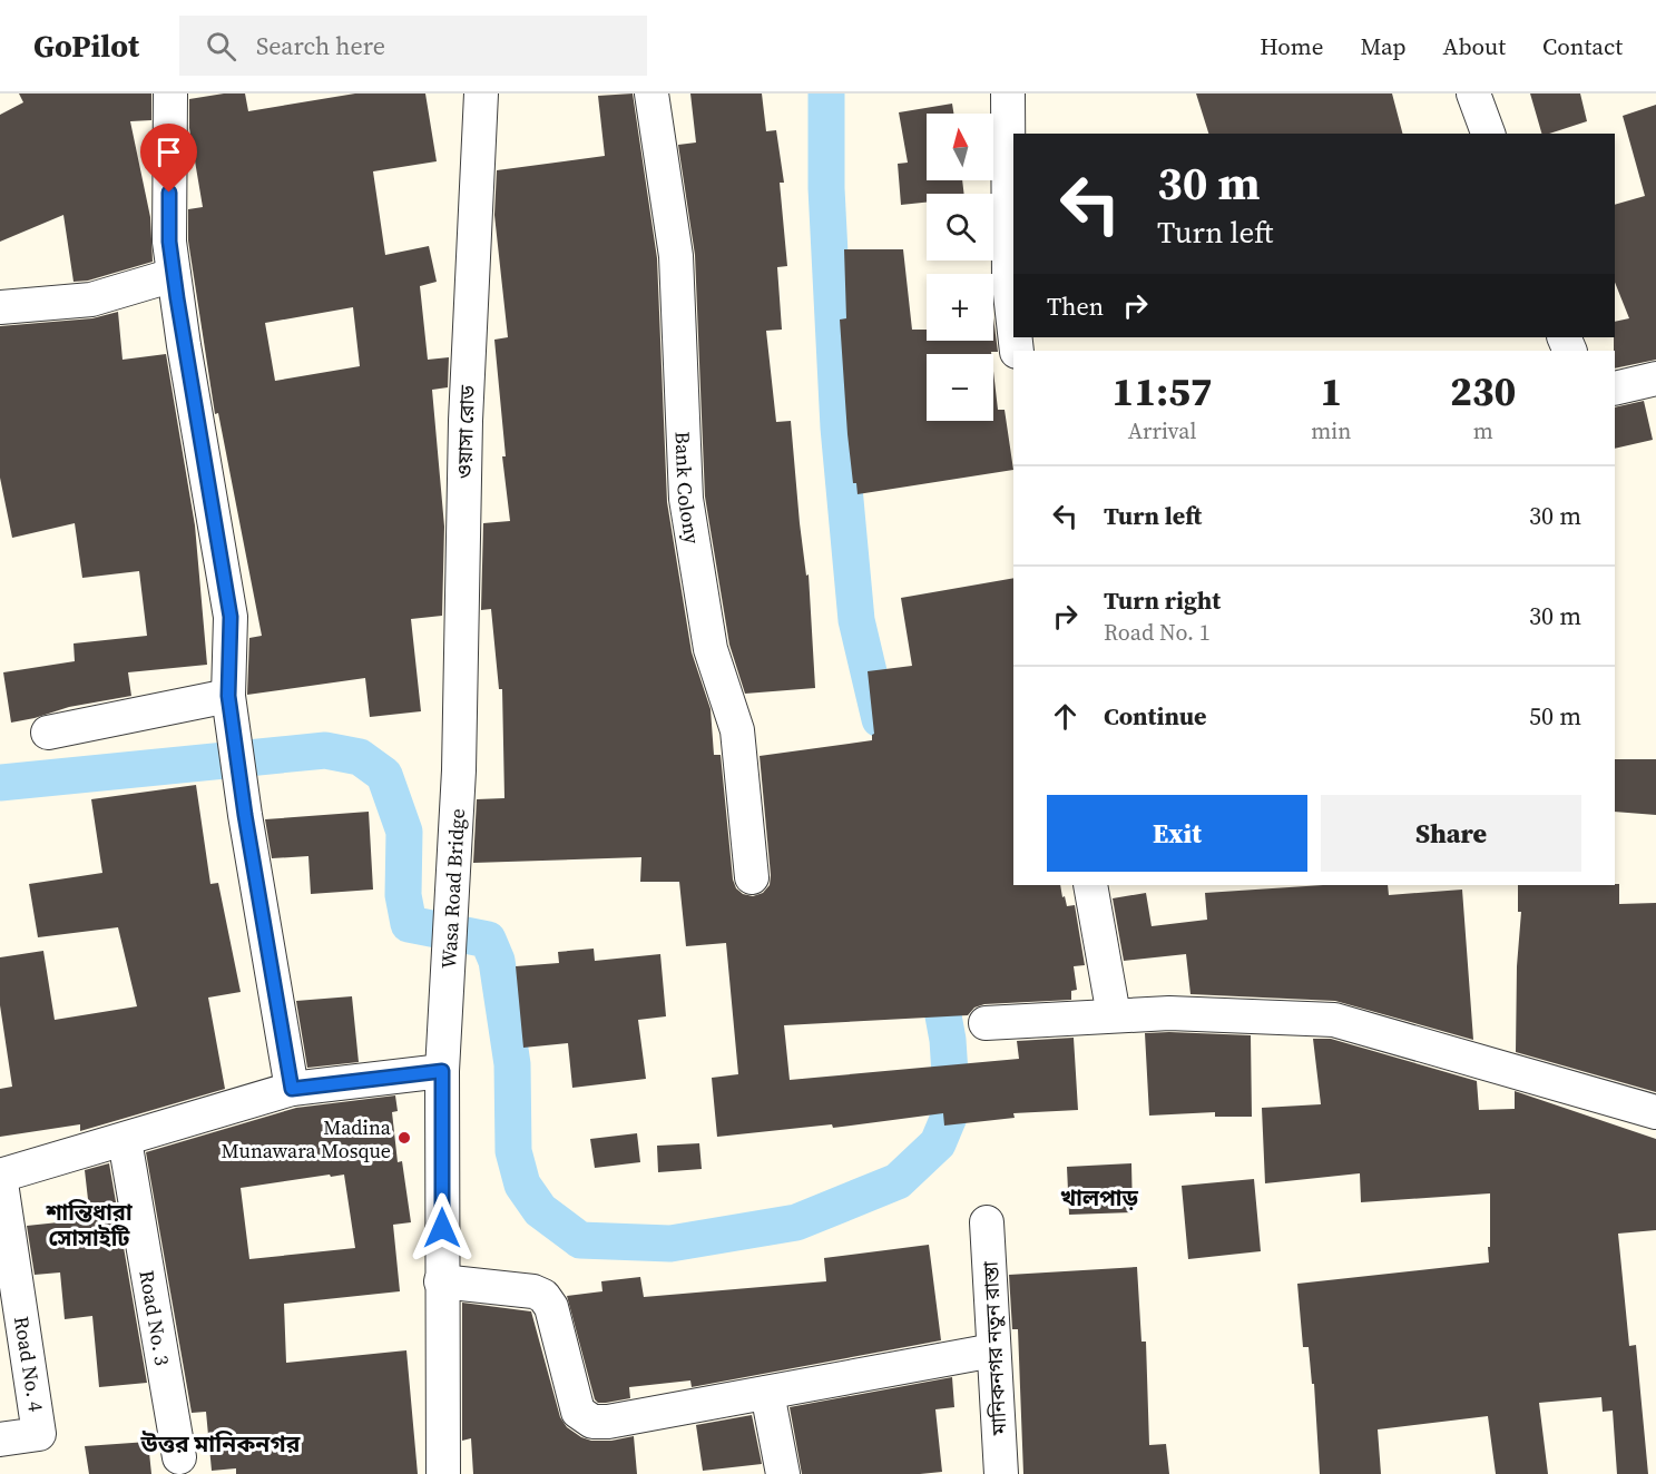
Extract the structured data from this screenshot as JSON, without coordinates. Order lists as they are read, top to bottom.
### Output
{
  "streets": {
    "street": [
      "ওয়াসা রোড",
      "Bank Colony",
      "Wasa Road Bridge",
      "Road No. 3",
      "মানিকনগর নতুন রাস্তা",
      "Road No. 4"
    ]
  },
  "crossings": [
    ["ওয়াসা রোড", "Wasa Road Bridge"]
  ],
  "districts": ["খালপাড়", "শান্তিধারা সোসাইটি", "উত্তর মানিকনগর"],
  "places": ["Madina Munawara Mosque"],
  "north": "top",
  "page": {
    "header": "GoPilot",
    "search": "Search here",
    "nav": [
      "Home",
      "Map",
      "About",
      "Contact"
    ],
    "map_buttons": ["+", "−"],
    "turn": ["30 m", "Turn left"],
    "then": "Then",
    "eta": [
      "11:57",
      "Arrival",
      "1",
      "min",
      "230",
      "m"
    ],
    "list": [
      {
        "name": "Turn left",
        "value": "30 m"
      },
      {
        "name": "Turn right",
        "note": "Road No. 1",
        "value": "30 m"
      },
      {
        "name": "Continue",
        "value": "50 m"
      }
    ],
    "buttons": ["Exit", "Share"]
  }
}
